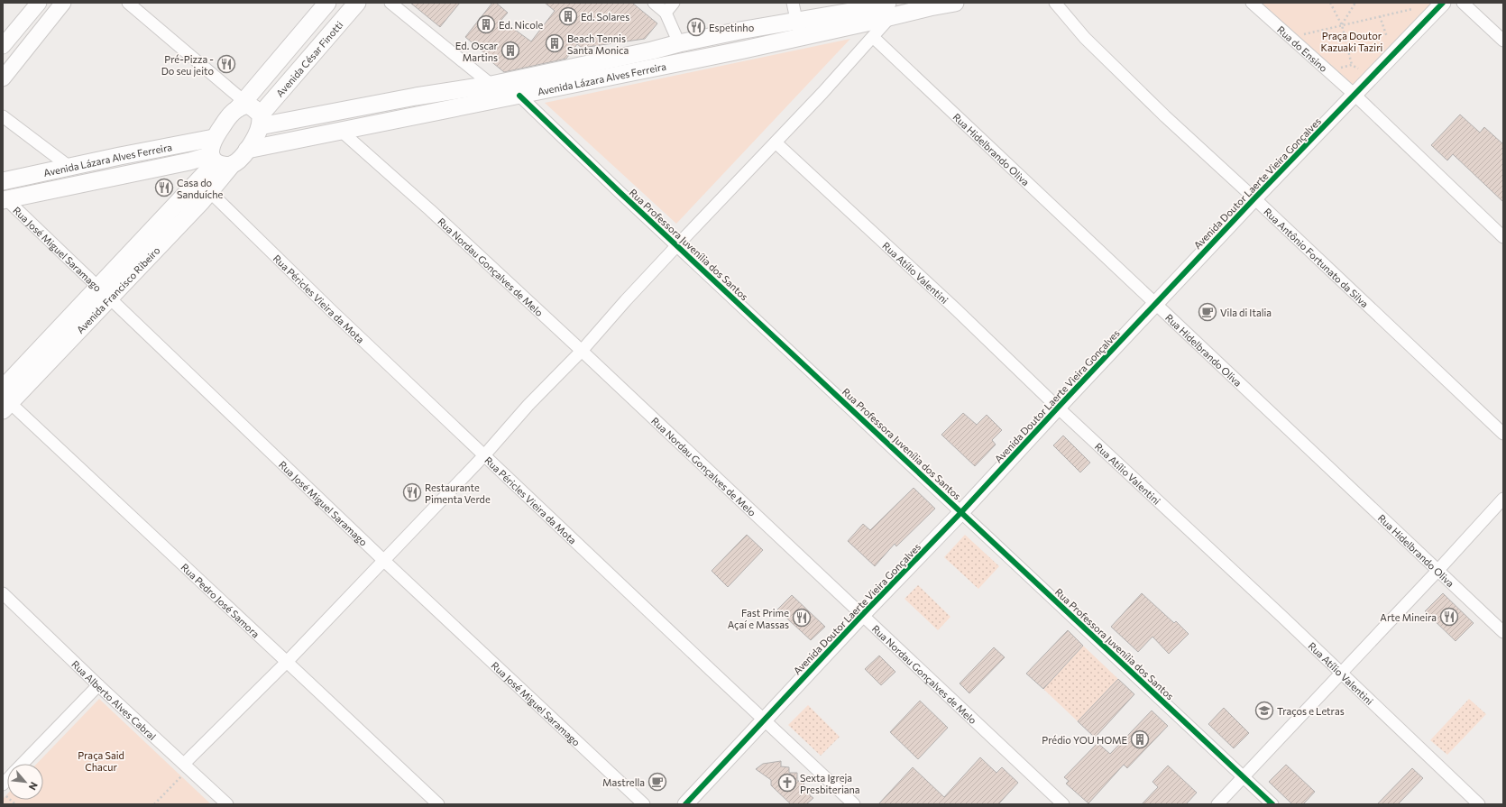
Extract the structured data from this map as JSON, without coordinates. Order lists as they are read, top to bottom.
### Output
{
  "streets": {
    "main road": ["Avenida César Finotti", "Avenida Lázara Alves Ferreira", "Avenida Francisco Ribeiro"],
    "street": [
      "Rua do Ensino",
      "Rua Hidelbrando Oliva",
      "Avenida Doutor Laerte Vieira Gonçalves",
      "Rua Professora Juvenília dos Santos",
      "Rua José Miguel Saramago",
      "Rua Antônio Fortunato da Silva",
      "Rua Nordau Gonçalves de Melo",
      "Rua Atílio Valentini",
      "Rua Péricles Vieira da Mota",
      "Rua Pedro José Samora",
      "Rua Alberto Alves Cabral"
    ]
  },
  "crossings": [
    ["Rua do Ensino", "Avenida Doutor Laerte Vieira Gonçalves"],
    ["Avenida César Finotti", "Avenida Lázara Alves Ferreira"],
    ["Avenida Lázara Alves Ferreira", "Rua Professora Juvenília dos Santos"],
    ["Avenida Lázara Alves Ferreira", "Rua José Miguel Saramago"],
    ["Avenida Lázara Alves Ferreira", "Rua Nordau Gonçalves de Melo"],
    ["Avenida Lázara Alves Ferreira", "Avenida Francisco Ribeiro"],
    ["Rua Hidelbrando Oliva", "Avenida Doutor Laerte Vieira Gonçalves"],
    ["Avenida Doutor Laerte Vieira Gonçalves", "Rua Professora Juvenília dos Santos"],
    ["Avenida Doutor Laerte Vieira Gonçalves", "Rua Antônio Fortunato da Silva"],
    ["Avenida Doutor Laerte Vieira Gonçalves", "Rua Nordau Gonçalves de Melo"],
    ["Avenida Doutor Laerte Vieira Gonçalves", "Rua Atílio Valentini"],
    ["Avenida Doutor Laerte Vieira Gonçalves", "Rua Péricles Vieira da Mota"],
    ["Rua José Miguel Saramago", "Avenida Francisco Ribeiro"],
    ["Avenida Francisco Ribeiro", "Rua Péricles Vieira da Mota"],
    ["Avenida Francisco Ribeiro", "Rua Pedro José Samora"]
  ],
  "parks": ["Praça Doutor Kazuaki Taziri", "Praça Said Chacur"],
  "places": {
    "building": [
      "Ed. Solares",
      "Ed. Nicole",
      "Beach Tennis Santa Monica",
      "Ed. Oscar Martins",
      "Prédio YOU HOME"
    ],
    "restaurant": [
      "Espetinho",
      "Pré-Pizza - Do seu jeito",
      "Casa do Sanduíche",
      "Restaurante Pimenta Verde",
      "Arte Mineira",
      "Fast Prime Açaí e Massas"
    ],
    "cafe": ["Vila di Italia", "Mastrella"],
    "school or university": ["Traços e Letras"],
    "church": ["Sexta Igreja Presbiteriana"]
  },
  "north": "bottom right"
}
